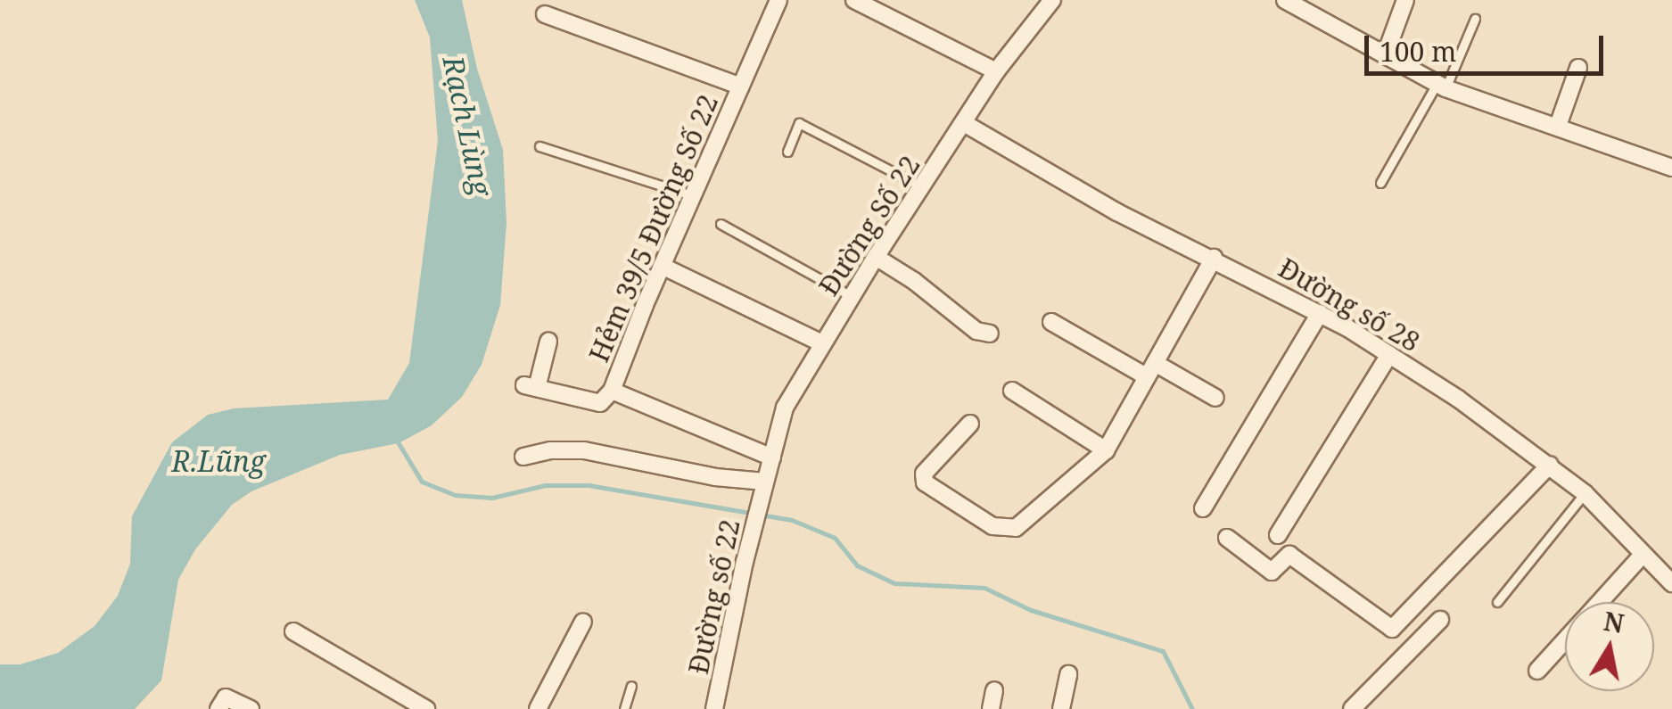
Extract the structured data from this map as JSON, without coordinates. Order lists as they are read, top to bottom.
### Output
{
  "streets": {
    "street": [
      "Đường Số 22",
      "Hẻm 39/5 Đường Số 22",
      "Đường số 28",
      "Đường số 22"
    ]
  },
  "crossings": [
    ["Đường Số 22", "Đường số 28"],
    ["Đường Số 22", "Đường số 22"]
  ],
  "water": ["Rạch Lùng", "R.Lũng"],
  "scale_bar": "100 m",
  "north": "top"
}
